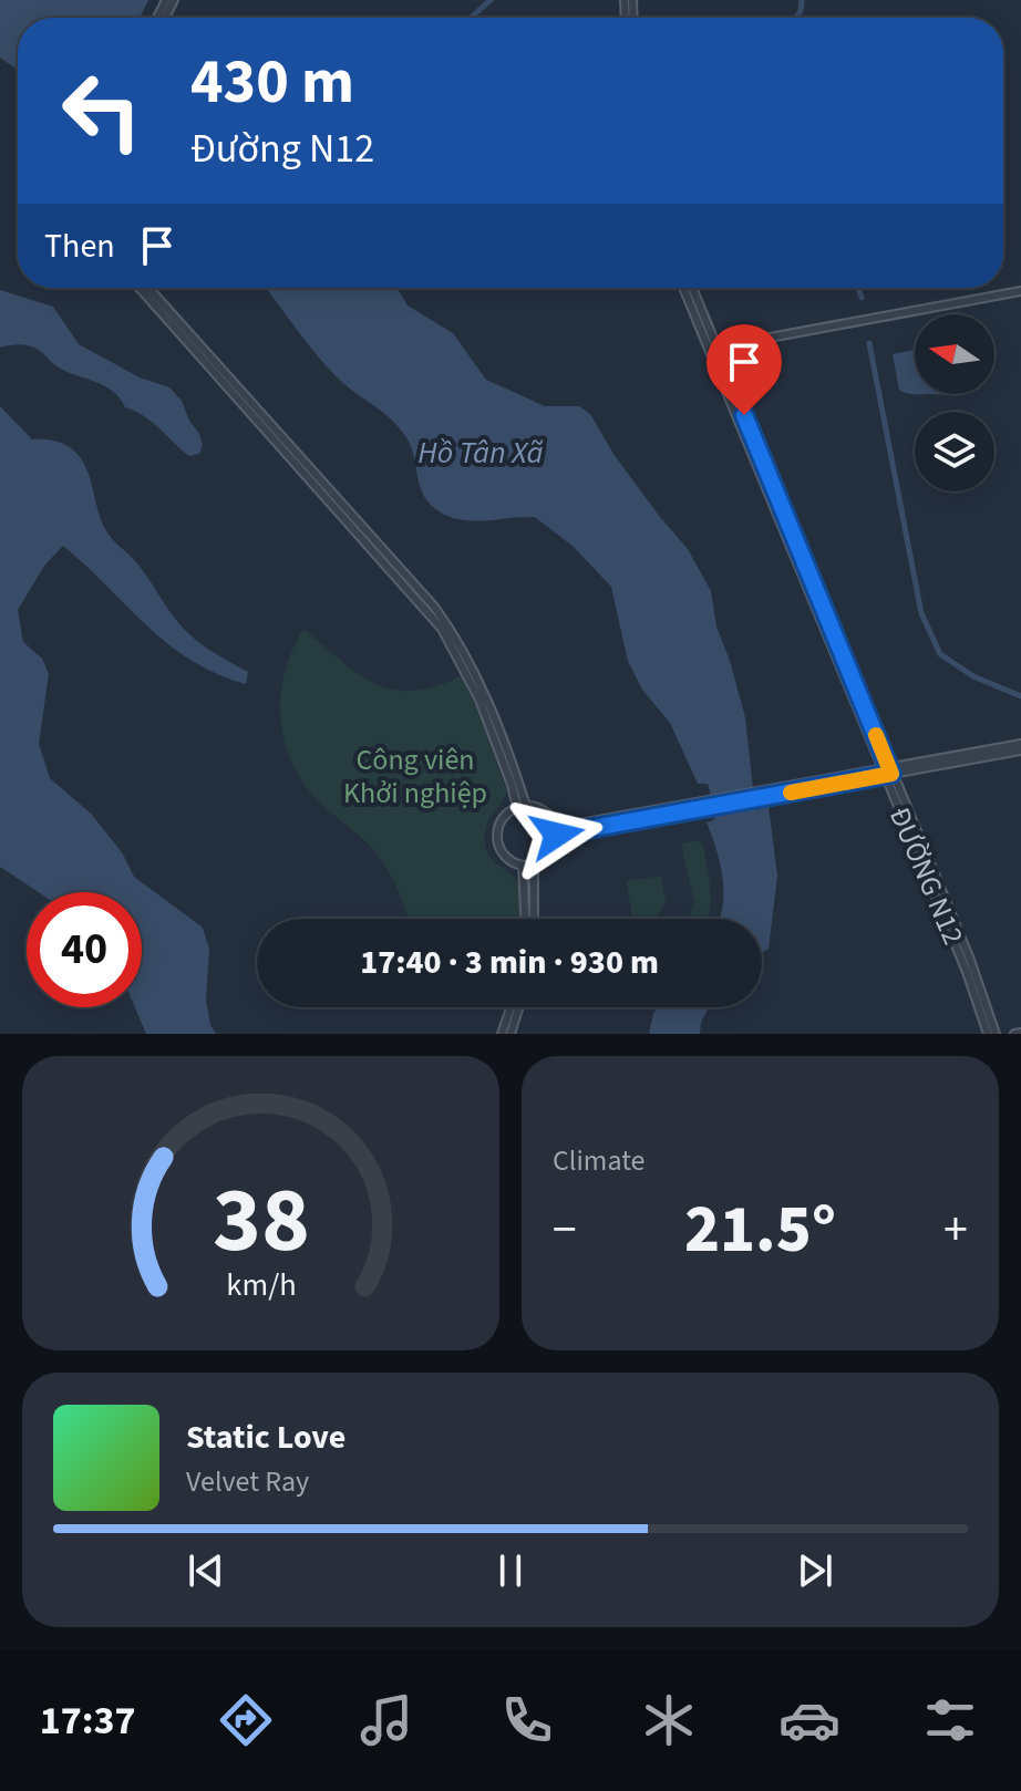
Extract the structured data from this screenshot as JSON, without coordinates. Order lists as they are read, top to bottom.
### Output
{
  "streets": {
    "street": ["ĐƯỜNG N12"]
  },
  "water": ["Hồ Tân Xã"],
  "parks": ["Công viên Khởi nghiệp"],
  "north": "left",
  "page": {
    "turn": ["430 m", "Đường N12"],
    "then": "Then",
    "limit": "40",
    "trip": "17:40 · 3 min · 930 m",
    "tile": "Climate",
    "heat": ["−", "21.5°", "+"],
    "song": ["Static Love", "Velvet Ray"],
    "tabs": "17:37",
    "gauge": ["38", "km/h"]
  }
}
